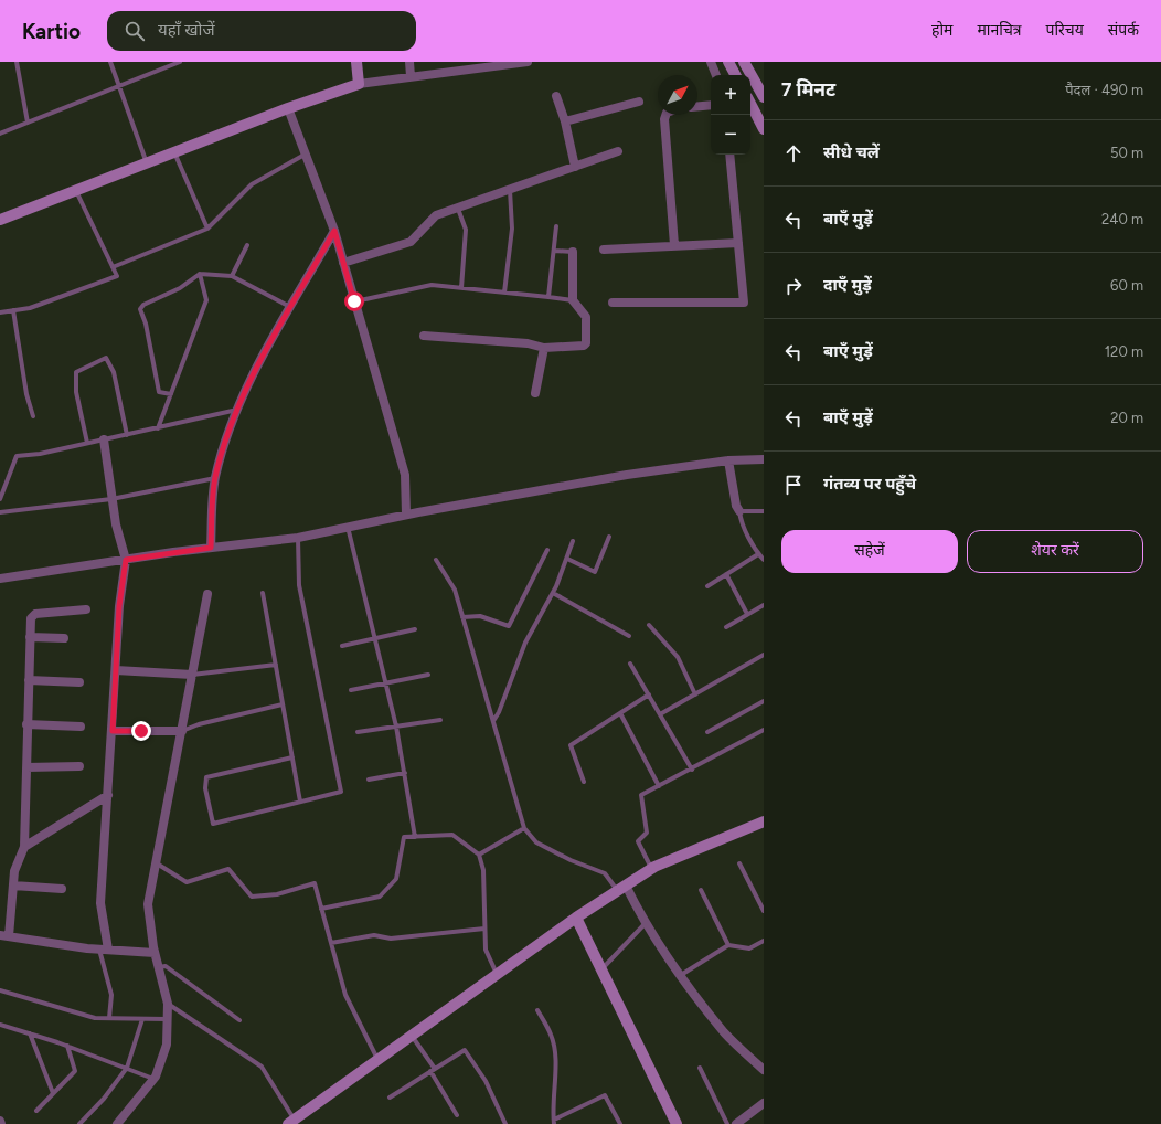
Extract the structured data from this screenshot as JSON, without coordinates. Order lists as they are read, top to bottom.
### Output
{
  "north": "top right",
  "page": {
    "header": "Kartio",
    "search": "यहाँ खोजें",
    "nav": [
      "होम",
      "मानचित्र",
      "परिचय",
      "संपर्क"
    ],
    "heading": ["7 मिनट", "पैदल · 490 m"],
    "map_buttons": ["+", "−"],
    "list": [
      ["सीधे चलें", "50 m"],
      ["बाएँ मुड़ें", "240 m"],
      ["दाएँ मुड़ें", "60 m"],
      ["बाएँ मुड़ें", "120 m"],
      ["बाएँ मुड़ें", "20 m"],
      "गंतव्य पर पहुँचे"
    ],
    "buttons": ["सहेजें", "शेयर करें"]
  }
}
